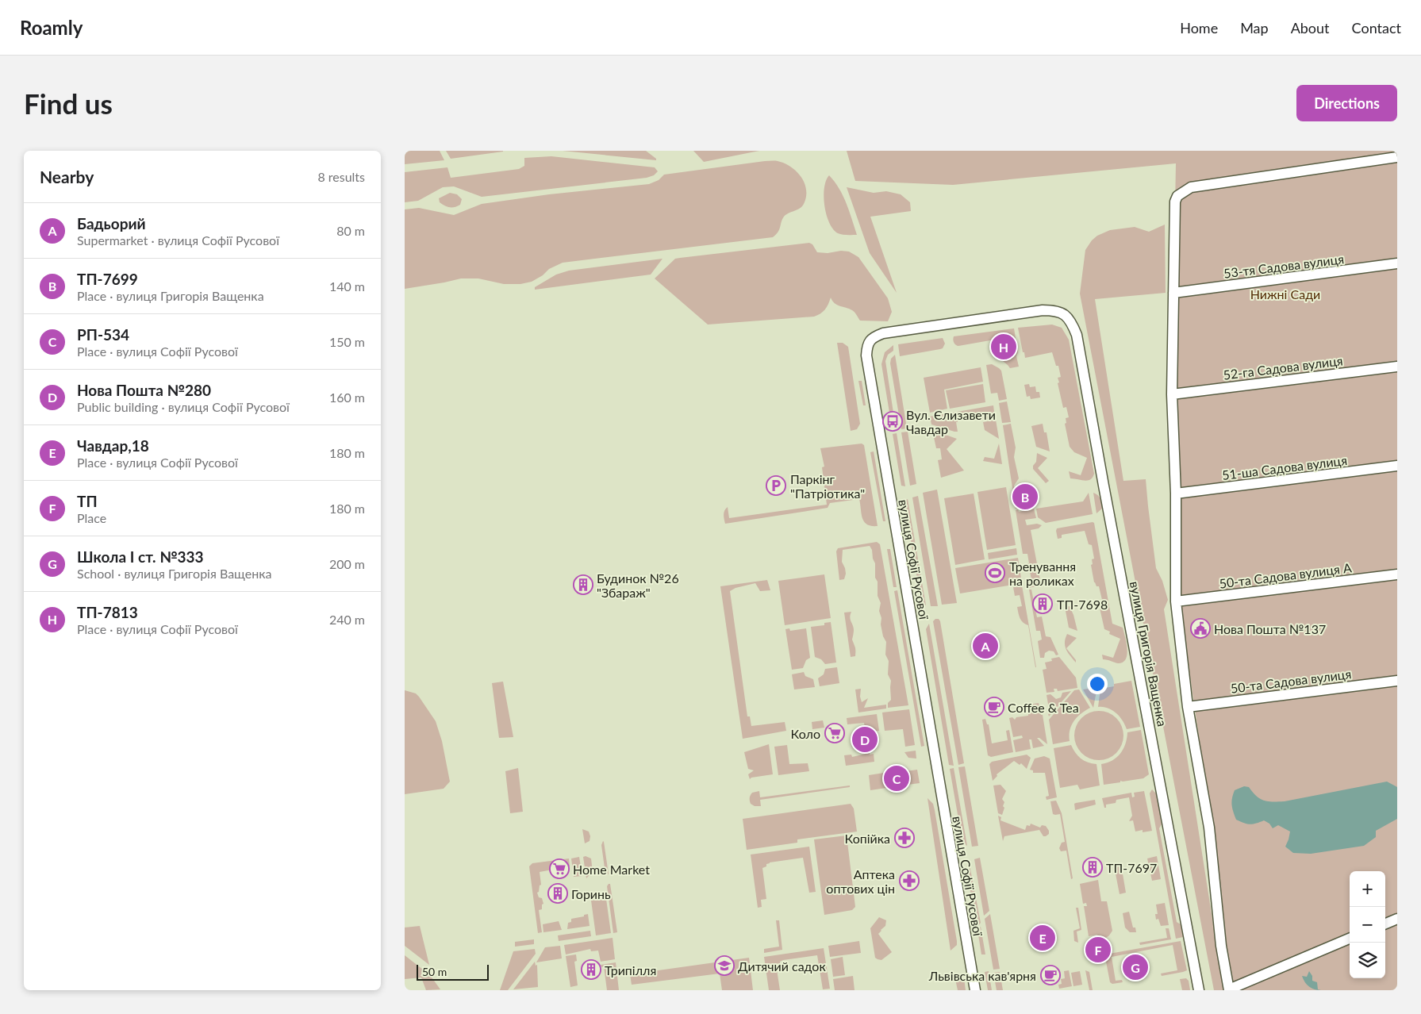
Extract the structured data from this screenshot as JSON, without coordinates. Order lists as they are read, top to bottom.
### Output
{
  "streets": {
    "street": [
      "53-тя Садова вулиця",
      "52-га Садова вулиця",
      "51-ша Садова вулиця",
      "вулиця Софії Русової",
      "50-та Садова вулиця А",
      "вулиця Григорія Ващенка",
      "50-та Садова вулиця"
    ]
  },
  "crossings": [
    ["вулиця Софії Русової", "вулиця Григорія Ващенка"]
  ],
  "parks": ["Нижні Сади"],
  "places": {
    "bus stop": ["Вул. Єлизавети Чавдар"],
    "parking": ["Паркінг \"Патріотика\""],
    "sports": ["Тренування на роликах"],
    "building": [
      "Будинок №26 \"Збараж\"",
      "ТП-7698",
      "ТП-7697",
      "Горинь",
      "Трипілля"
    ],
    "public building": ["Нова Пошта №137"],
    "cafe": ["Coffee & Tea", "Львівська кав'ярня"],
    "supermarket": ["Коло", "Home Market"],
    "pharmacy": ["Копійка", "Аптека оптових цін"],
    "school or university": ["Дитячий садок"]
  },
  "scale_bar": "50 m",
  "page": {
    "header": "Roamly",
    "nav": [
      "Home",
      "Map",
      "About",
      "Contact"
    ],
    "buttons": "Directions",
    "title": "Find us",
    "heading": ["Nearby", "8 results"],
    "list": [
      {
        "mark": "A",
        "name": "Бадьорий",
        "note": "Supermarket · вулиця Софії Русової",
        "value": "80 m"
      },
      {
        "mark": "B",
        "name": "ТП-7699",
        "note": "Place · вулиця Григорія Ващенка",
        "value": "140 m"
      },
      {
        "mark": "C",
        "name": "РП-534",
        "note": "Place · вулиця Софії Русової",
        "value": "150 m"
      },
      {
        "mark": "D",
        "name": "Нова Пошта №280",
        "note": "Public building · вулиця Софії Русової",
        "value": "160 m"
      },
      {
        "mark": "E",
        "name": "Чавдар,18",
        "note": "Place · вулиця Софії Русової",
        "value": "180 m"
      },
      {
        "mark": "F",
        "name": "ТП",
        "note": "Place",
        "value": "180 m"
      },
      {
        "mark": "G",
        "name": "Школа І ст. №333",
        "note": "School · вулиця Григорія Ващенка",
        "value": "200 m"
      },
      {
        "mark": "H",
        "name": "ТП-7813",
        "note": "Place · вулиця Софії Русової",
        "value": "240 m"
      }
    ],
    "pins": [
      "H",
      "B",
      "A",
      "D",
      "C",
      "E",
      "F",
      "G"
    ],
    "map_buttons": ["+", "−"],
    "scale": "50 m"
  }
}
